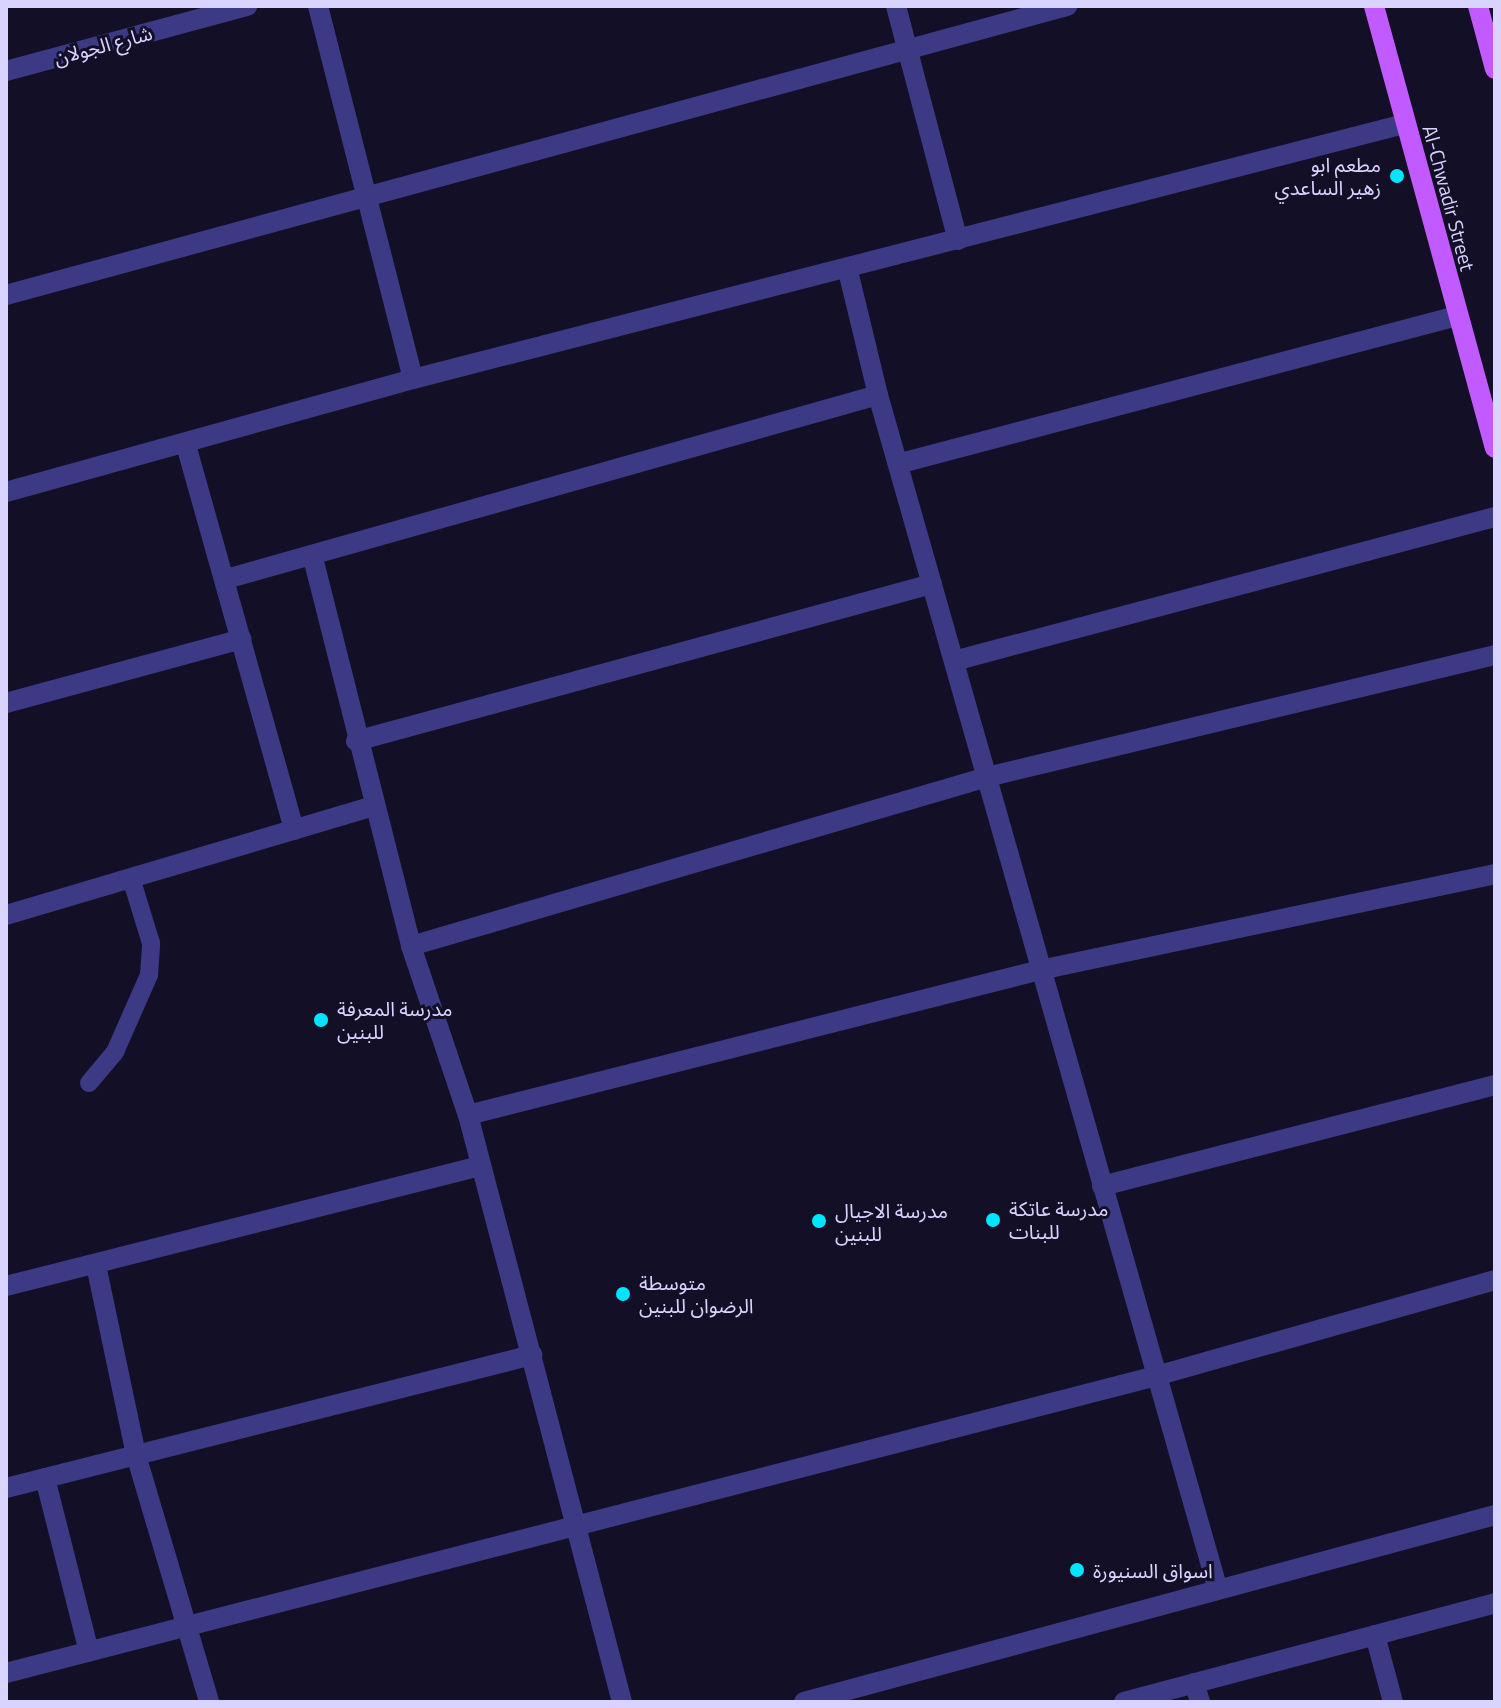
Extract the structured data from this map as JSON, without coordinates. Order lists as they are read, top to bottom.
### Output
{
  "streets": {
    "main road": ["Al-Chwadir Street"],
    "street": ["شارع الجولان"]
  },
  "places": [
    "مطعم ابو زهير الساعدي",
    "مدرسة المعرفة للبنين",
    "مدرسة عاتكة للبنات",
    "مدرسة الاجيال للبنين",
    "متوسطة الرضوان للبنين",
    "اسواق السنيورة"
  ]
}
